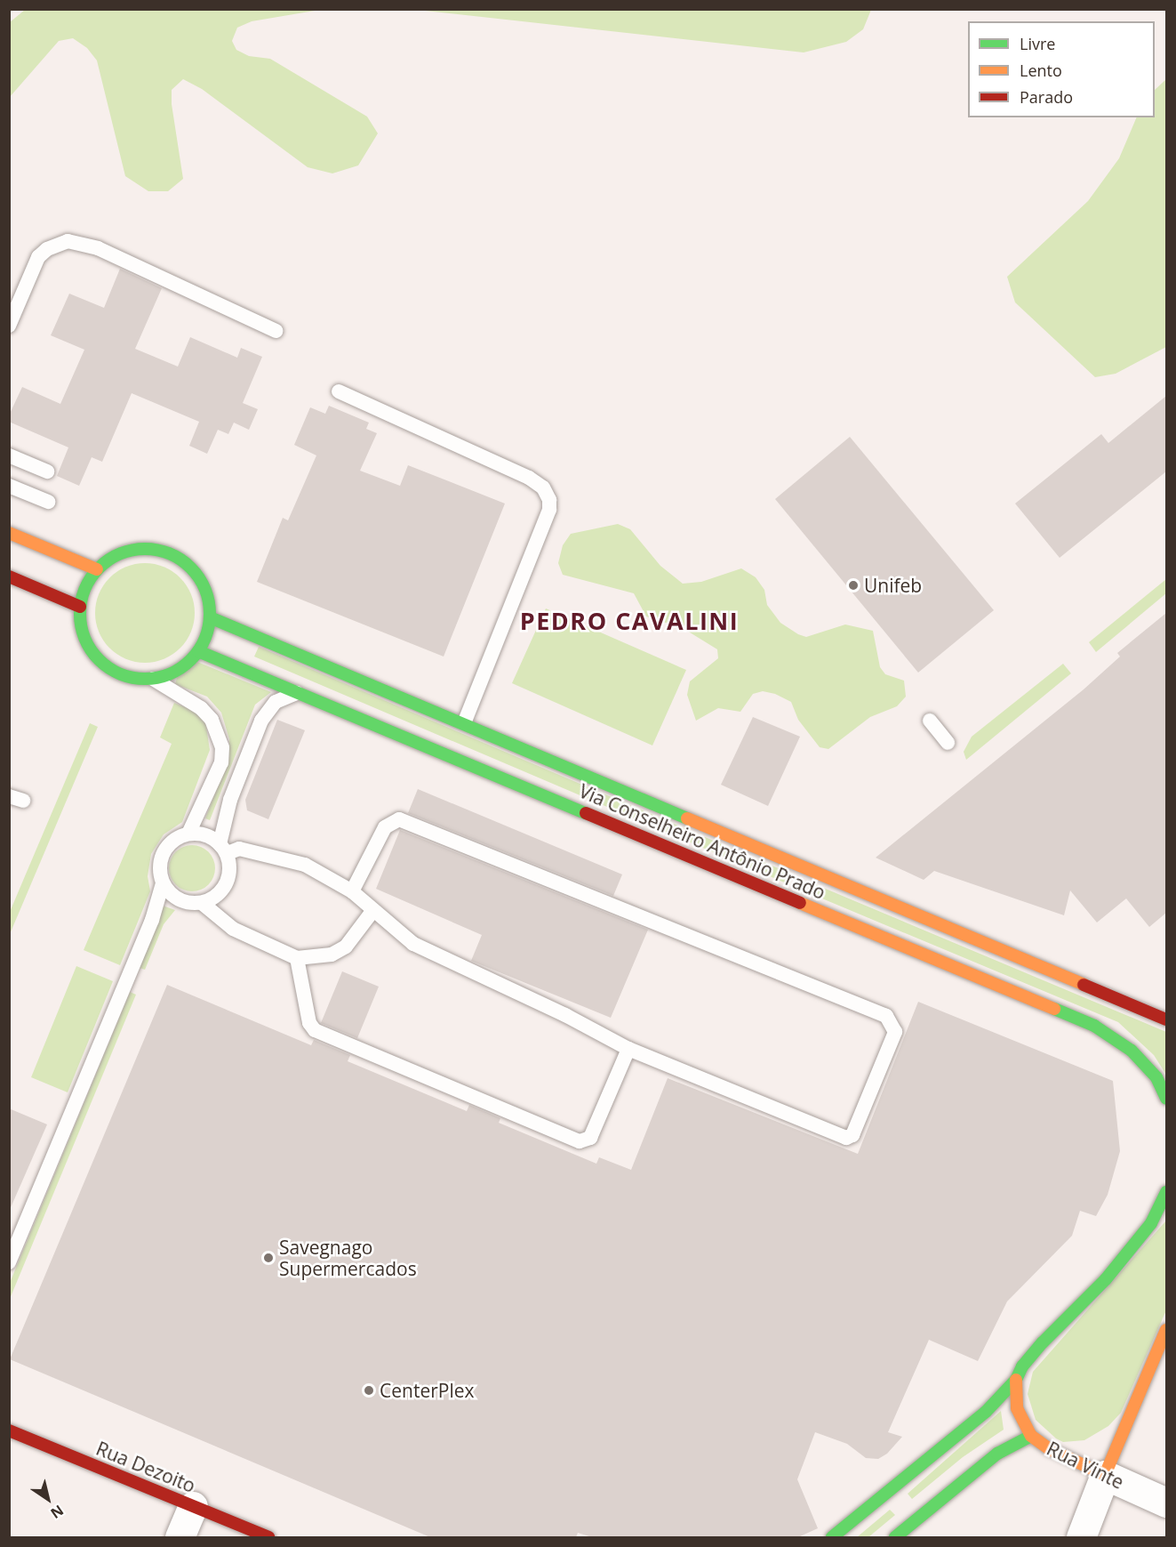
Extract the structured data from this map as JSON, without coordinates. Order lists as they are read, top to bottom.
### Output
{
  "streets": {
    "main road": ["Via Conselheiro Antônio Prado", "Rua Vinte", "Rua Dezoito"]
  },
  "districts": ["PEDRO CAVALINI"],
  "places": ["Unifeb", "Savegnago Supermercados", "CenterPlex"],
  "legend": ["Livre", "Lento", "Parado"],
  "north": "bottom right"
}
